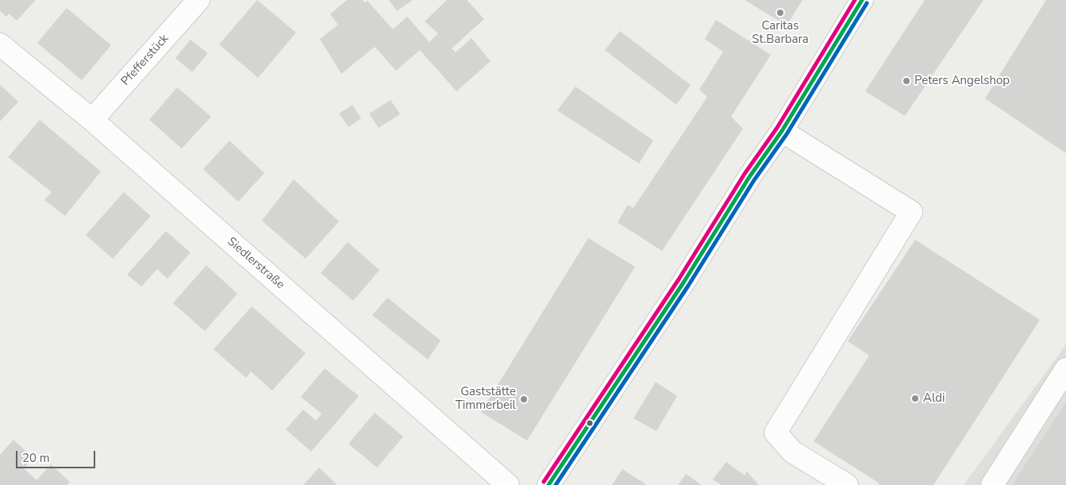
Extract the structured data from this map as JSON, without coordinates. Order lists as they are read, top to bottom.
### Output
{
  "streets": {
    "street": ["Pfefferstück", "Siedlerstraße"]
  },
  "crossings": [
    ["Pfefferstück", "Siedlerstraße"]
  ],
  "places": [
    "Caritas St.Barbara",
    "Peters Angelshop",
    "Aldi",
    "Gaststätte Timmerbeil"
  ],
  "scale_bar": "20 m"
}
